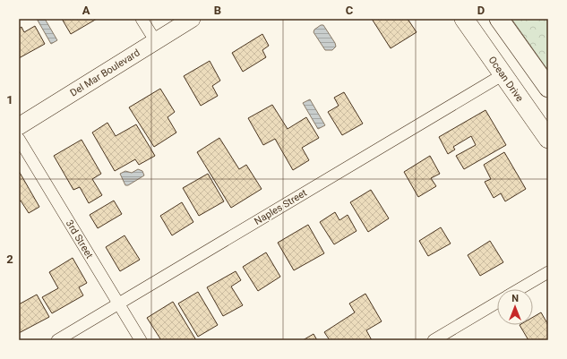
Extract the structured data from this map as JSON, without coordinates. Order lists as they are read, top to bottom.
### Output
{
  "streets": {
    "main road": ["Ocean Drive"],
    "street": ["Del Mar Boulevard", "Naples Street", "3rd Street"]
  },
  "crossings": [
    ["Ocean Drive", "Naples Street"],
    ["Naples Street", "3rd Street"]
  ],
  "north": "top",
  "grid": {
    "columns": [
      "A",
      "B",
      "C",
      "D"
    ],
    "rows": ["1", "2"]
  }
}
